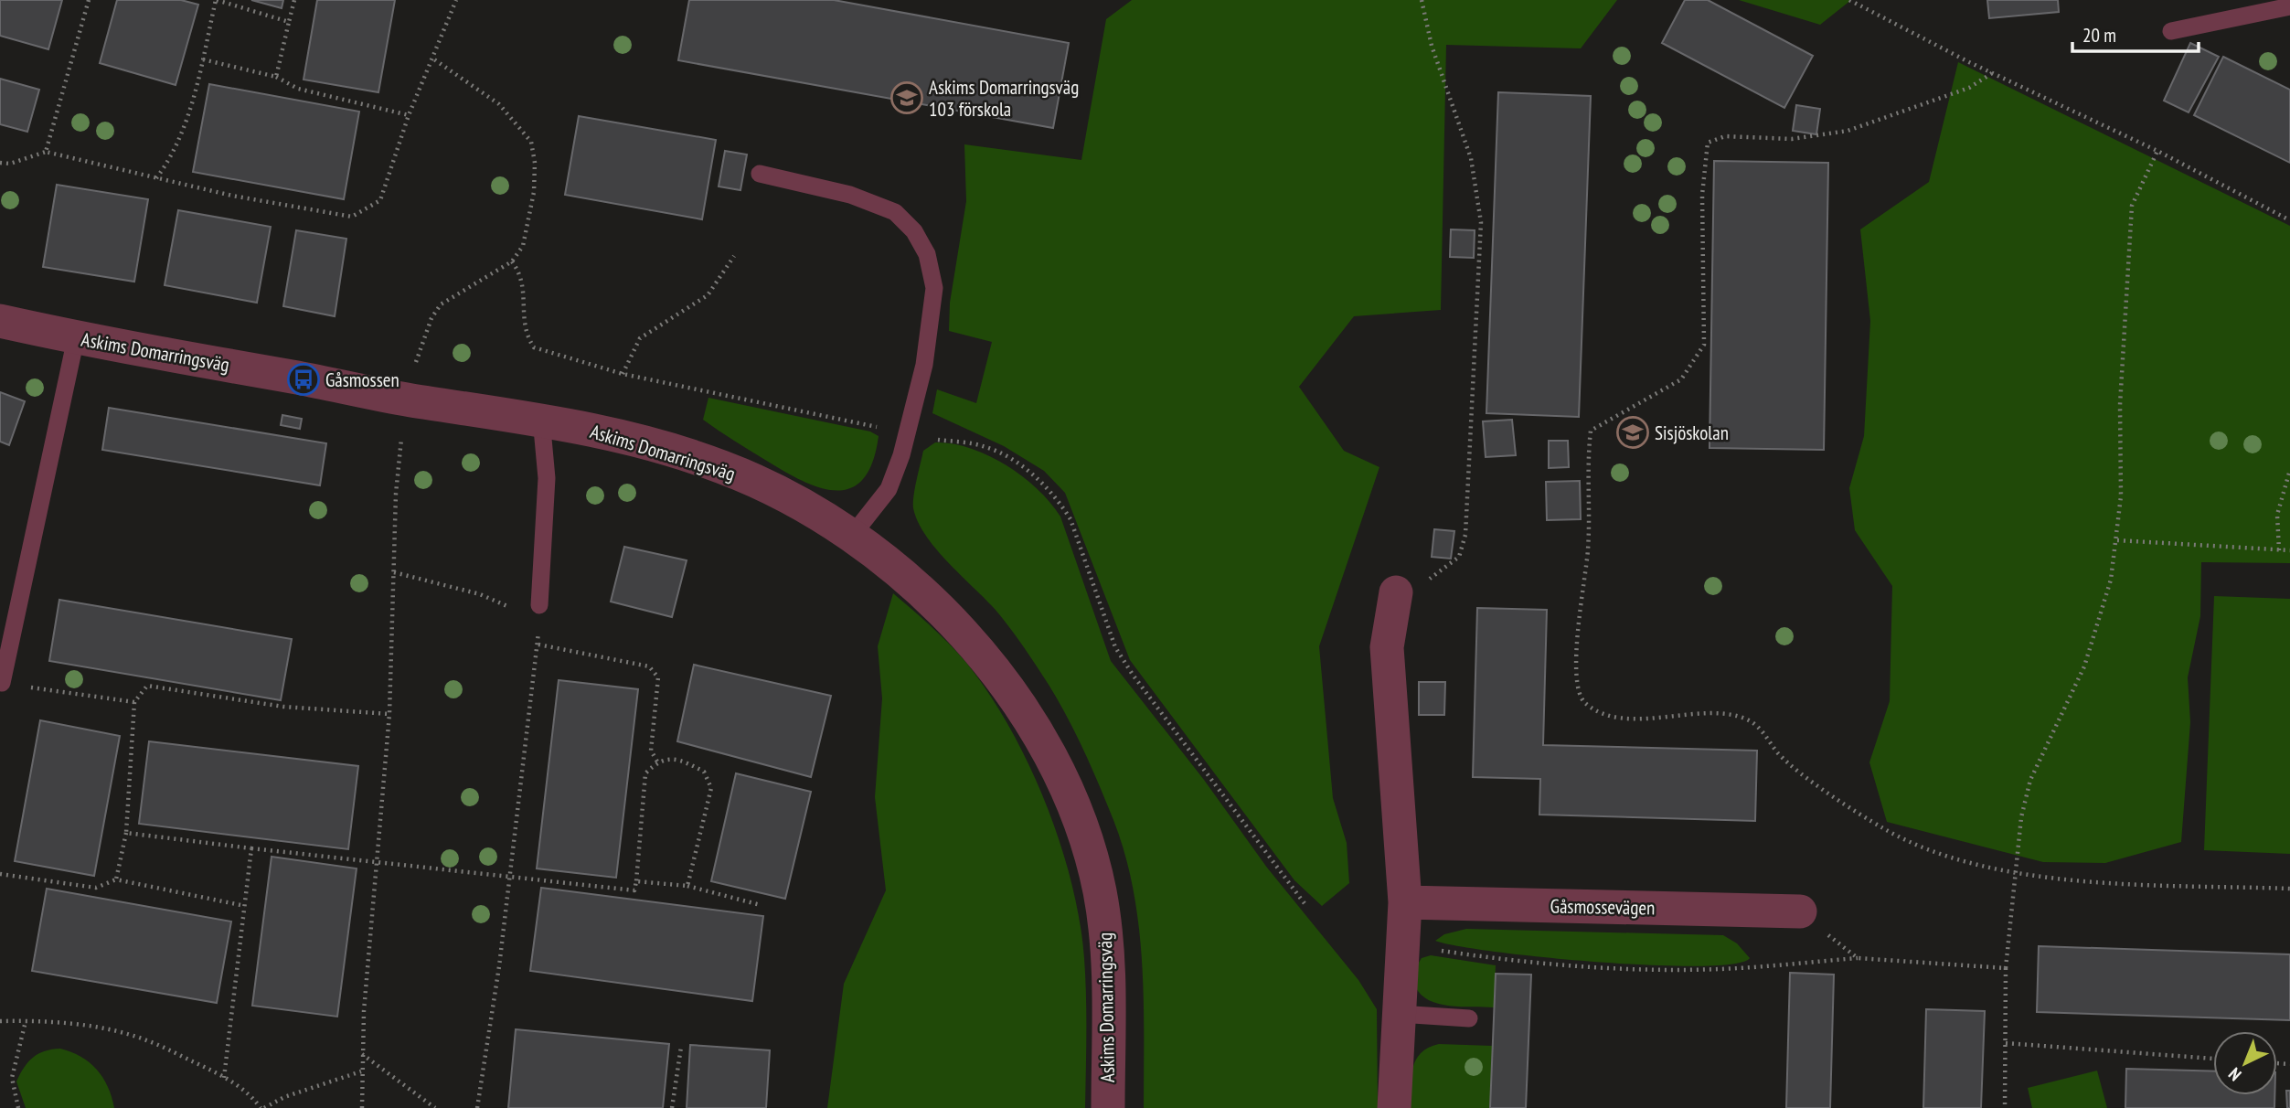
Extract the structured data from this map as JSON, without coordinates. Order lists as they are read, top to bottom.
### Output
{
  "streets": {
    "street": ["Askims Domarringsväg", "Gåsmossevägen"]
  },
  "places": {
    "school or university": ["Askims Domarringsväg 103 förskola", "Sisjöskolan"],
    "bus stop": ["Gåsmossen"]
  },
  "scale_bar": "20 m",
  "north": "bottom left"
}
